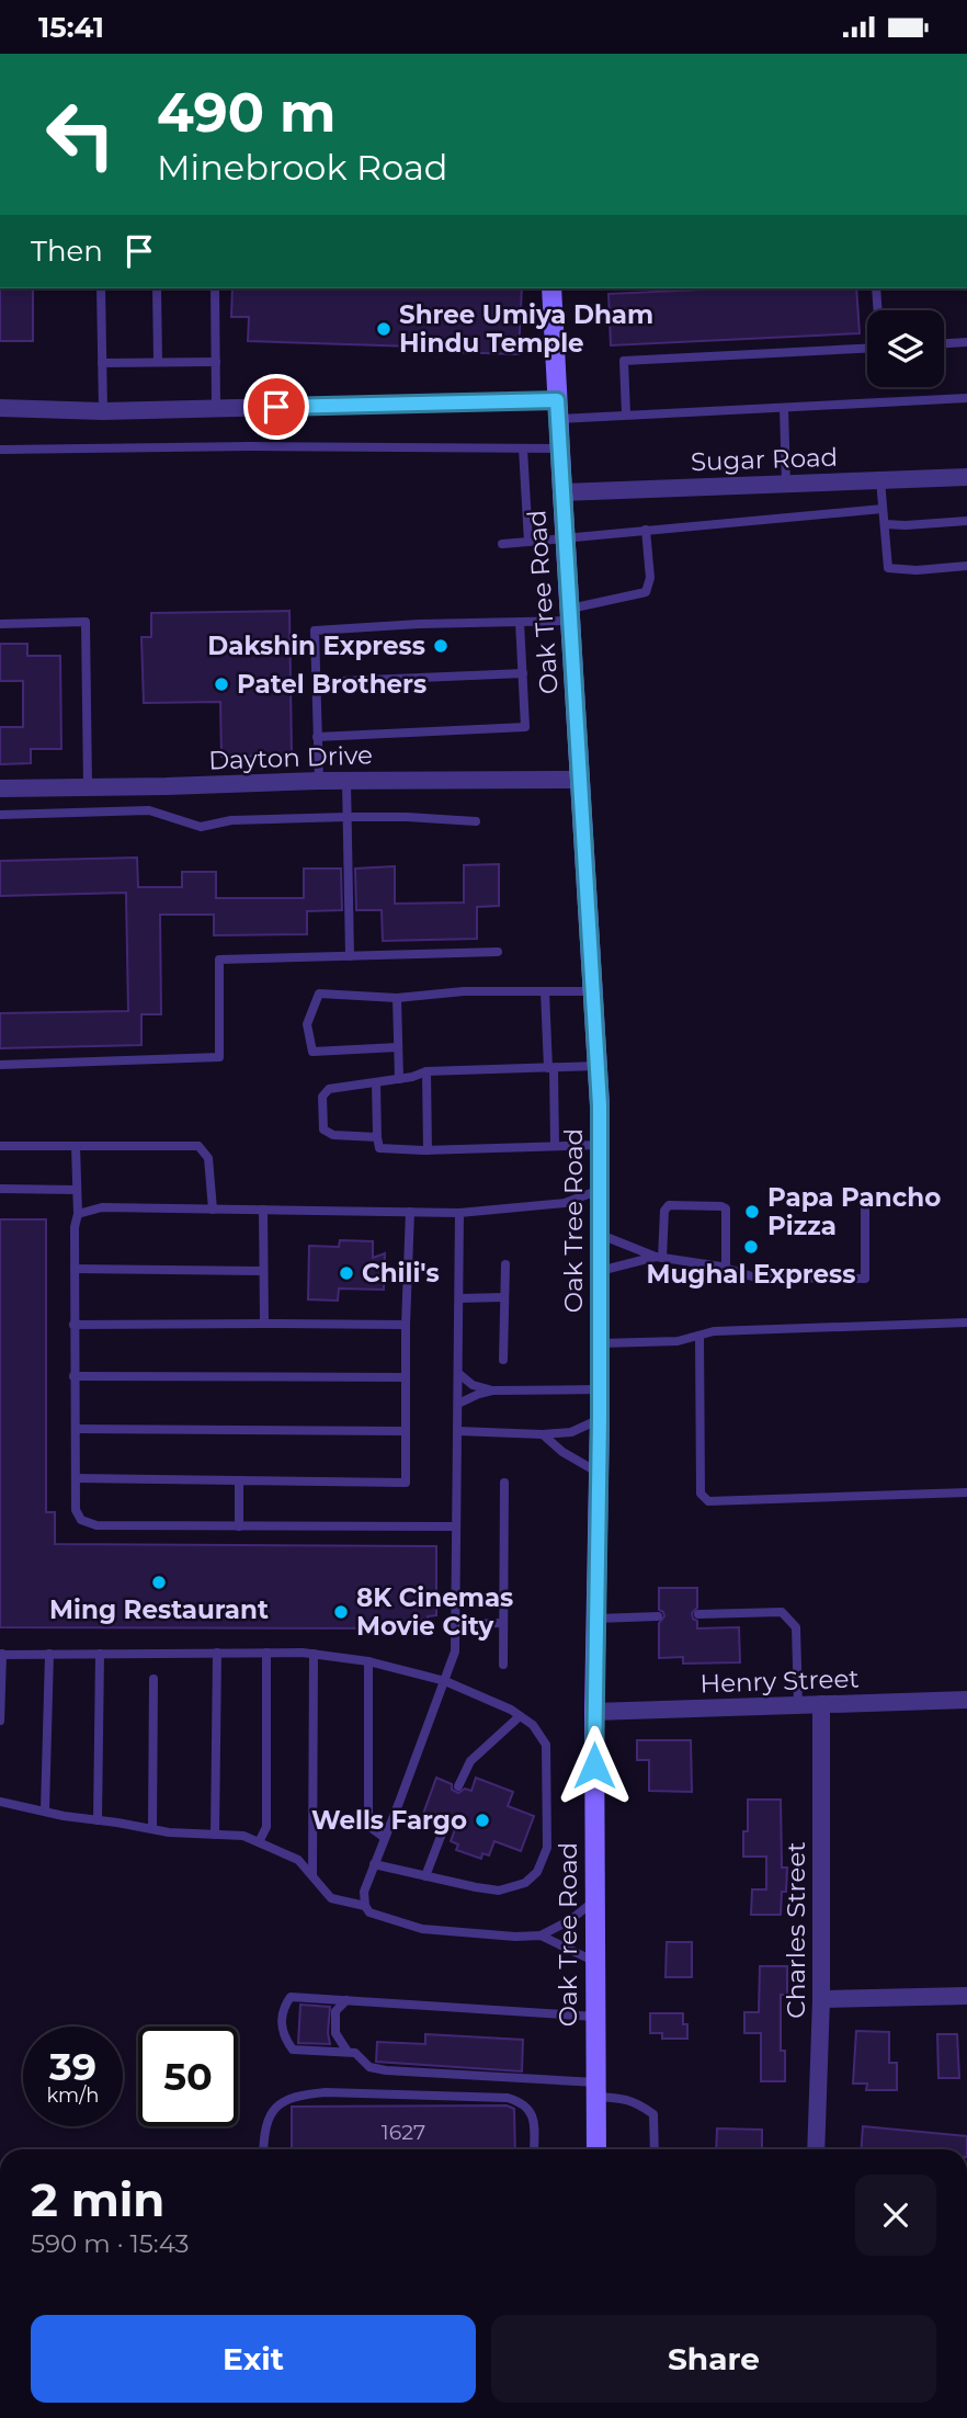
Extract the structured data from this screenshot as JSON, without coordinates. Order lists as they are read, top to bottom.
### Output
{
  "streets": {
    "main road": ["Oak Tree Road"],
    "street": [
      "Sugar Road",
      "Dayton Drive",
      "Henry Street",
      "Charles Street"
    ]
  },
  "crossings": [
    ["Sugar Road", "Oak Tree Road"],
    ["Oak Tree Road", "Dayton Drive"],
    ["Oak Tree Road", "Henry Street"],
    ["Henry Street", "Charles Street"]
  ],
  "places": [
    "Shree Umiya Dham Hindu Temple",
    "Dakshin Express",
    "Patel Brothers",
    "Papa Pancho Pizza",
    "Mughal Express",
    "Chili's",
    "Ming Restaurant",
    "8K Cinemas Movie City",
    "Wells Fargo"
  ],
  "house_numbers": ["1627"],
  "page": {
    "status": "15:41",
    "turn": ["490 m", "Minebrook Road"],
    "then": "Then",
    "speed": "39 km/h",
    "limit": "50",
    "heading": ["2 min", "590 m · 15:43"],
    "buttons": ["Exit", "Share"]
  }
}
